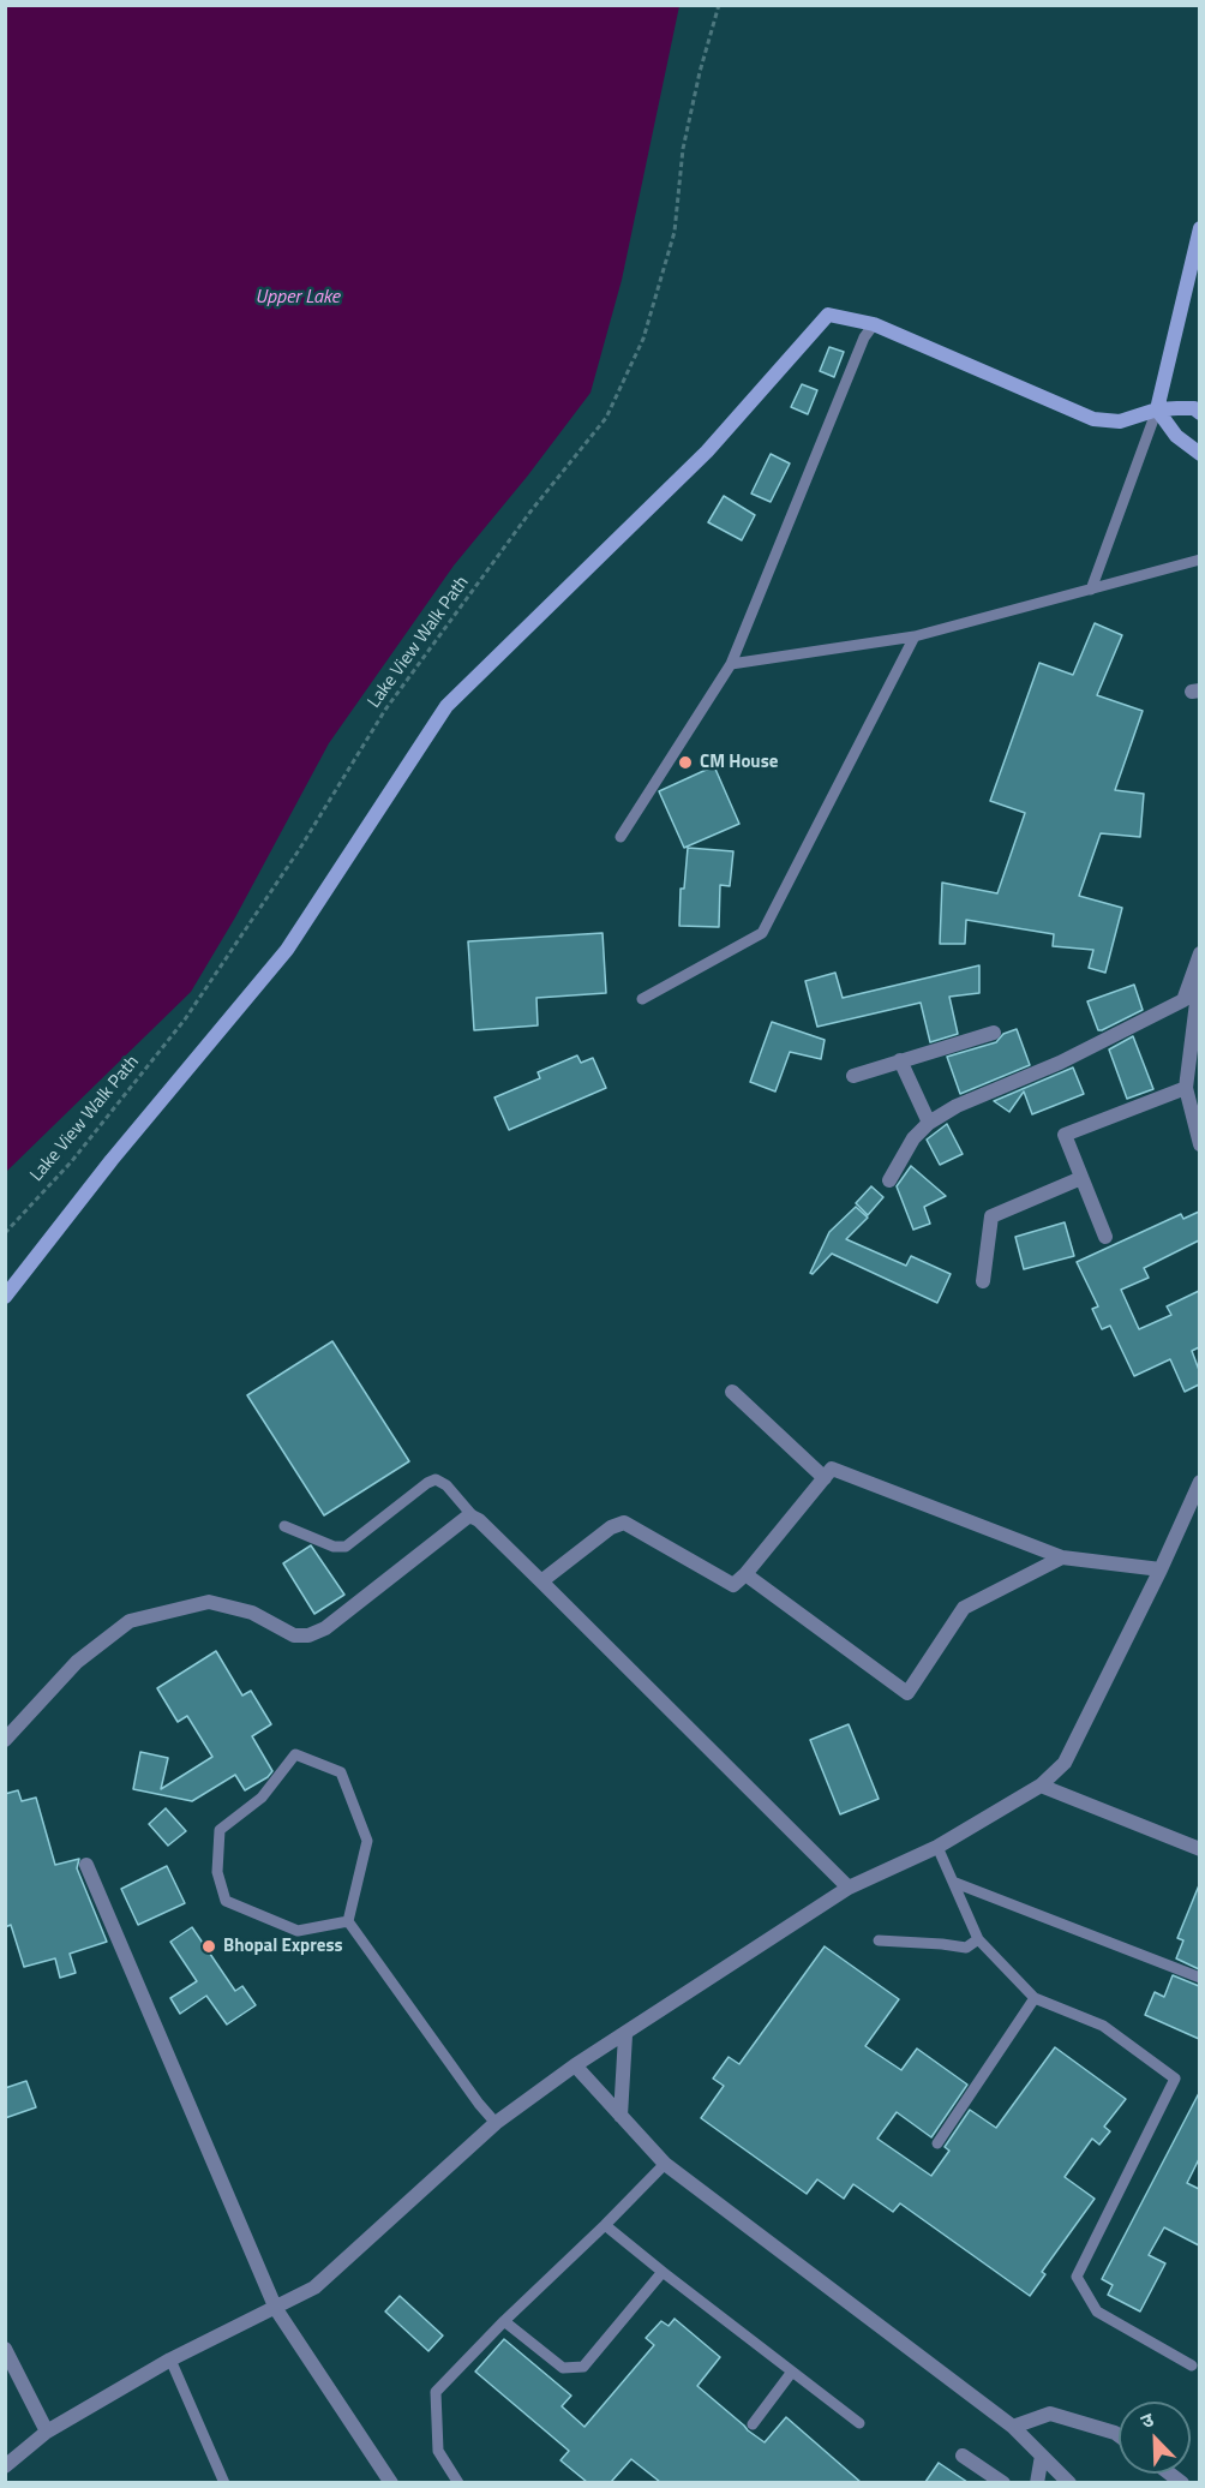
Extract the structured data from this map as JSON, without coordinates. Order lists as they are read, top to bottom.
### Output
{
  "streets": {
    "path": ["Lake View Walk Path"]
  },
  "water": ["Upper Lake"],
  "places": ["CM House", "Bhopal Express"],
  "north": "top left"
}
